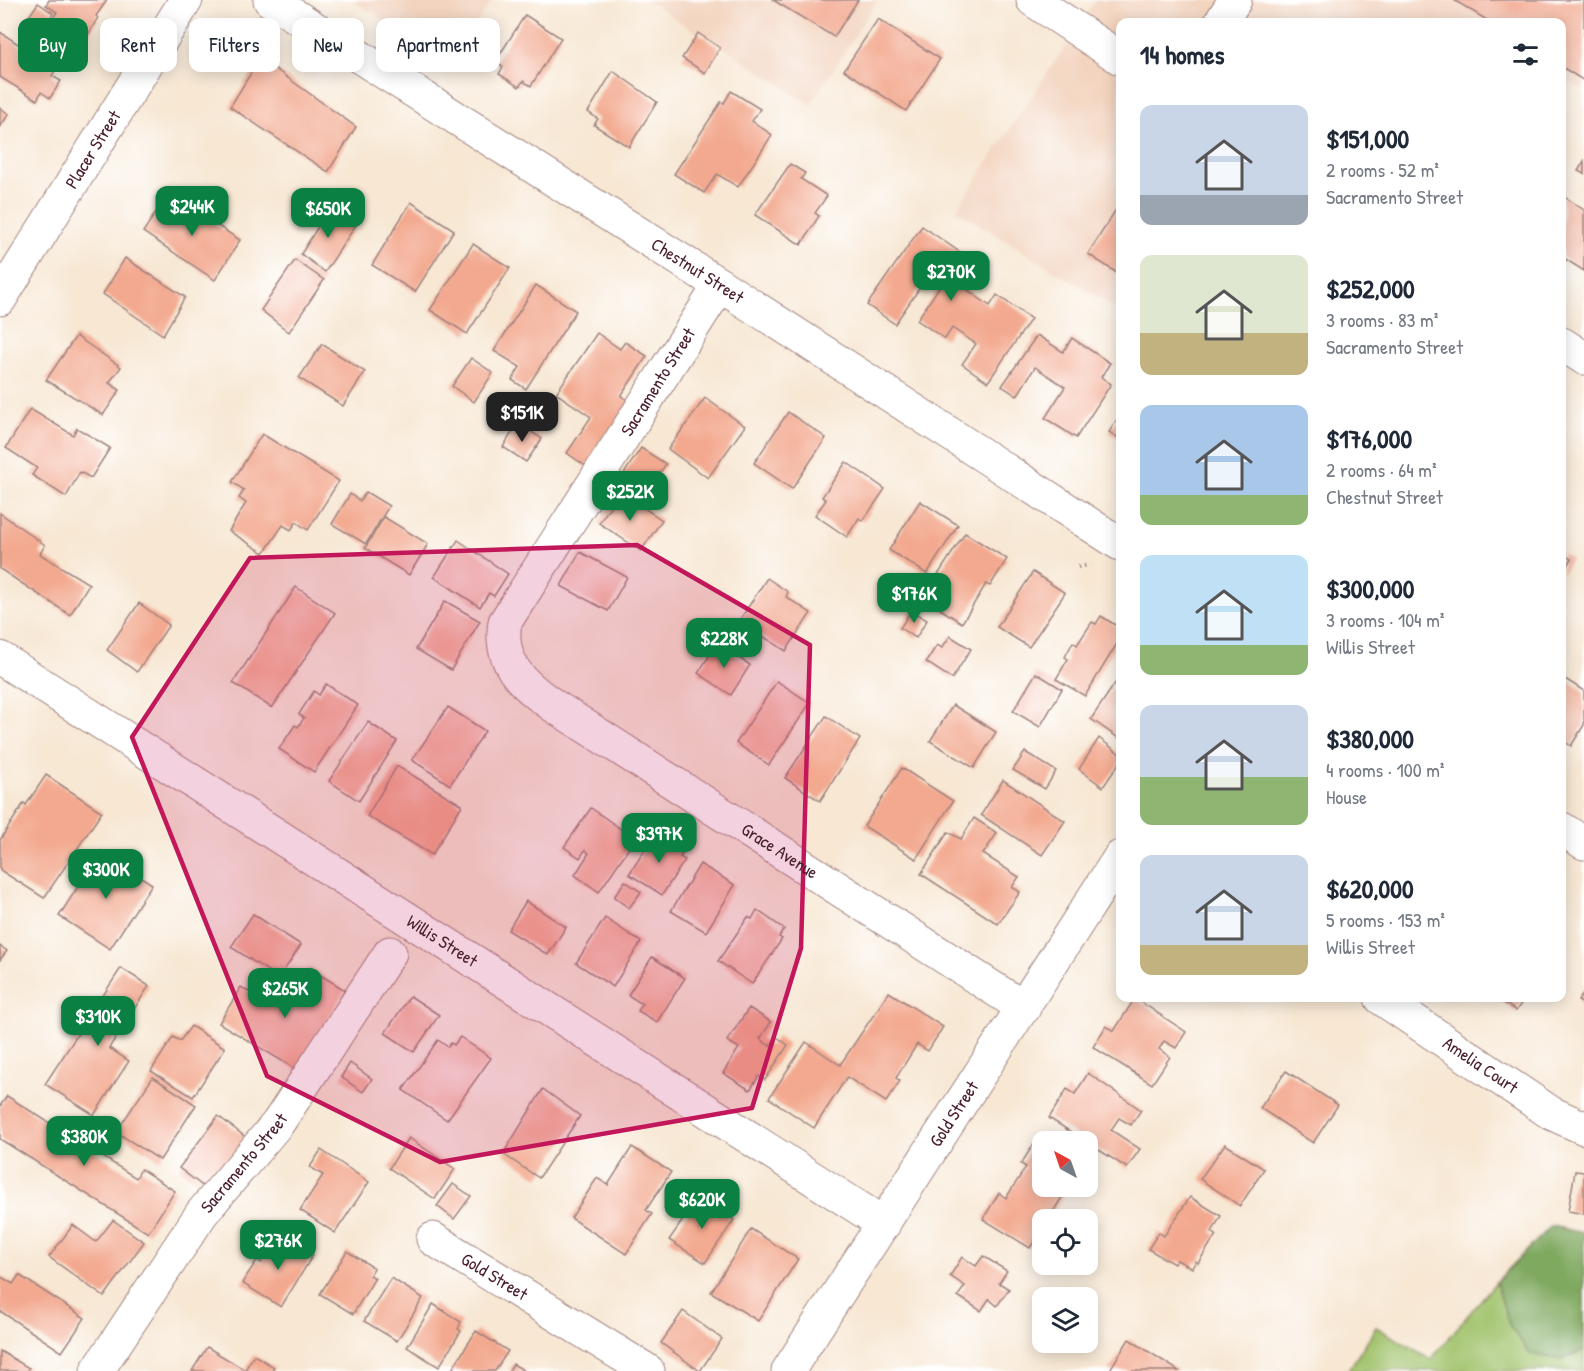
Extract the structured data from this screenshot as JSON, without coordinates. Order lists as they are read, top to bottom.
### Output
{
  "streets": {
    "street": [
      "Placer Street",
      "Chestnut Street",
      "Sacramento Street",
      "Grace Avenue",
      "Willis Street",
      "Amelia Court",
      "Gold Street"
    ]
  },
  "crossings": [
    ["Chestnut Street", "Sacramento Street"],
    ["Sacramento Street", "Grace Avenue"],
    ["Grace Avenue", "Gold Street"],
    ["Willis Street", "Gold Street"]
  ],
  "north": "top left",
  "page": {
    "chip": [
      "Buy",
      "Rent",
      "Filters",
      "New",
      "Apartment"
    ],
    "heading": "14 homes",
    "list": [
      {
        "name": "$151,000",
        "note": "2 rooms · 52 m² · Sacramento Street"
      },
      {
        "name": "$252,000",
        "note": "3 rooms · 83 m² · Sacramento Street"
      },
      {
        "name": "$176,000",
        "note": "2 rooms · 64 m² · Chestnut Street"
      },
      {
        "name": "$300,000",
        "note": "3 rooms · 104 m² · Willis Street"
      },
      {
        "name": "$380,000",
        "note": "4 rooms · 100 m² · House"
      },
      {
        "name": "$620,000",
        "note": "5 rooms · 153 m² · Willis Street"
      }
    ],
    "price": [
      "$244K",
      "$650K",
      "$270K",
      "$151K",
      "$252K",
      "$176K",
      "$228K",
      "$397K",
      "$300K",
      "$265K",
      "$310K",
      "$380K",
      "$620K",
      "$276K"
    ]
  }
}
